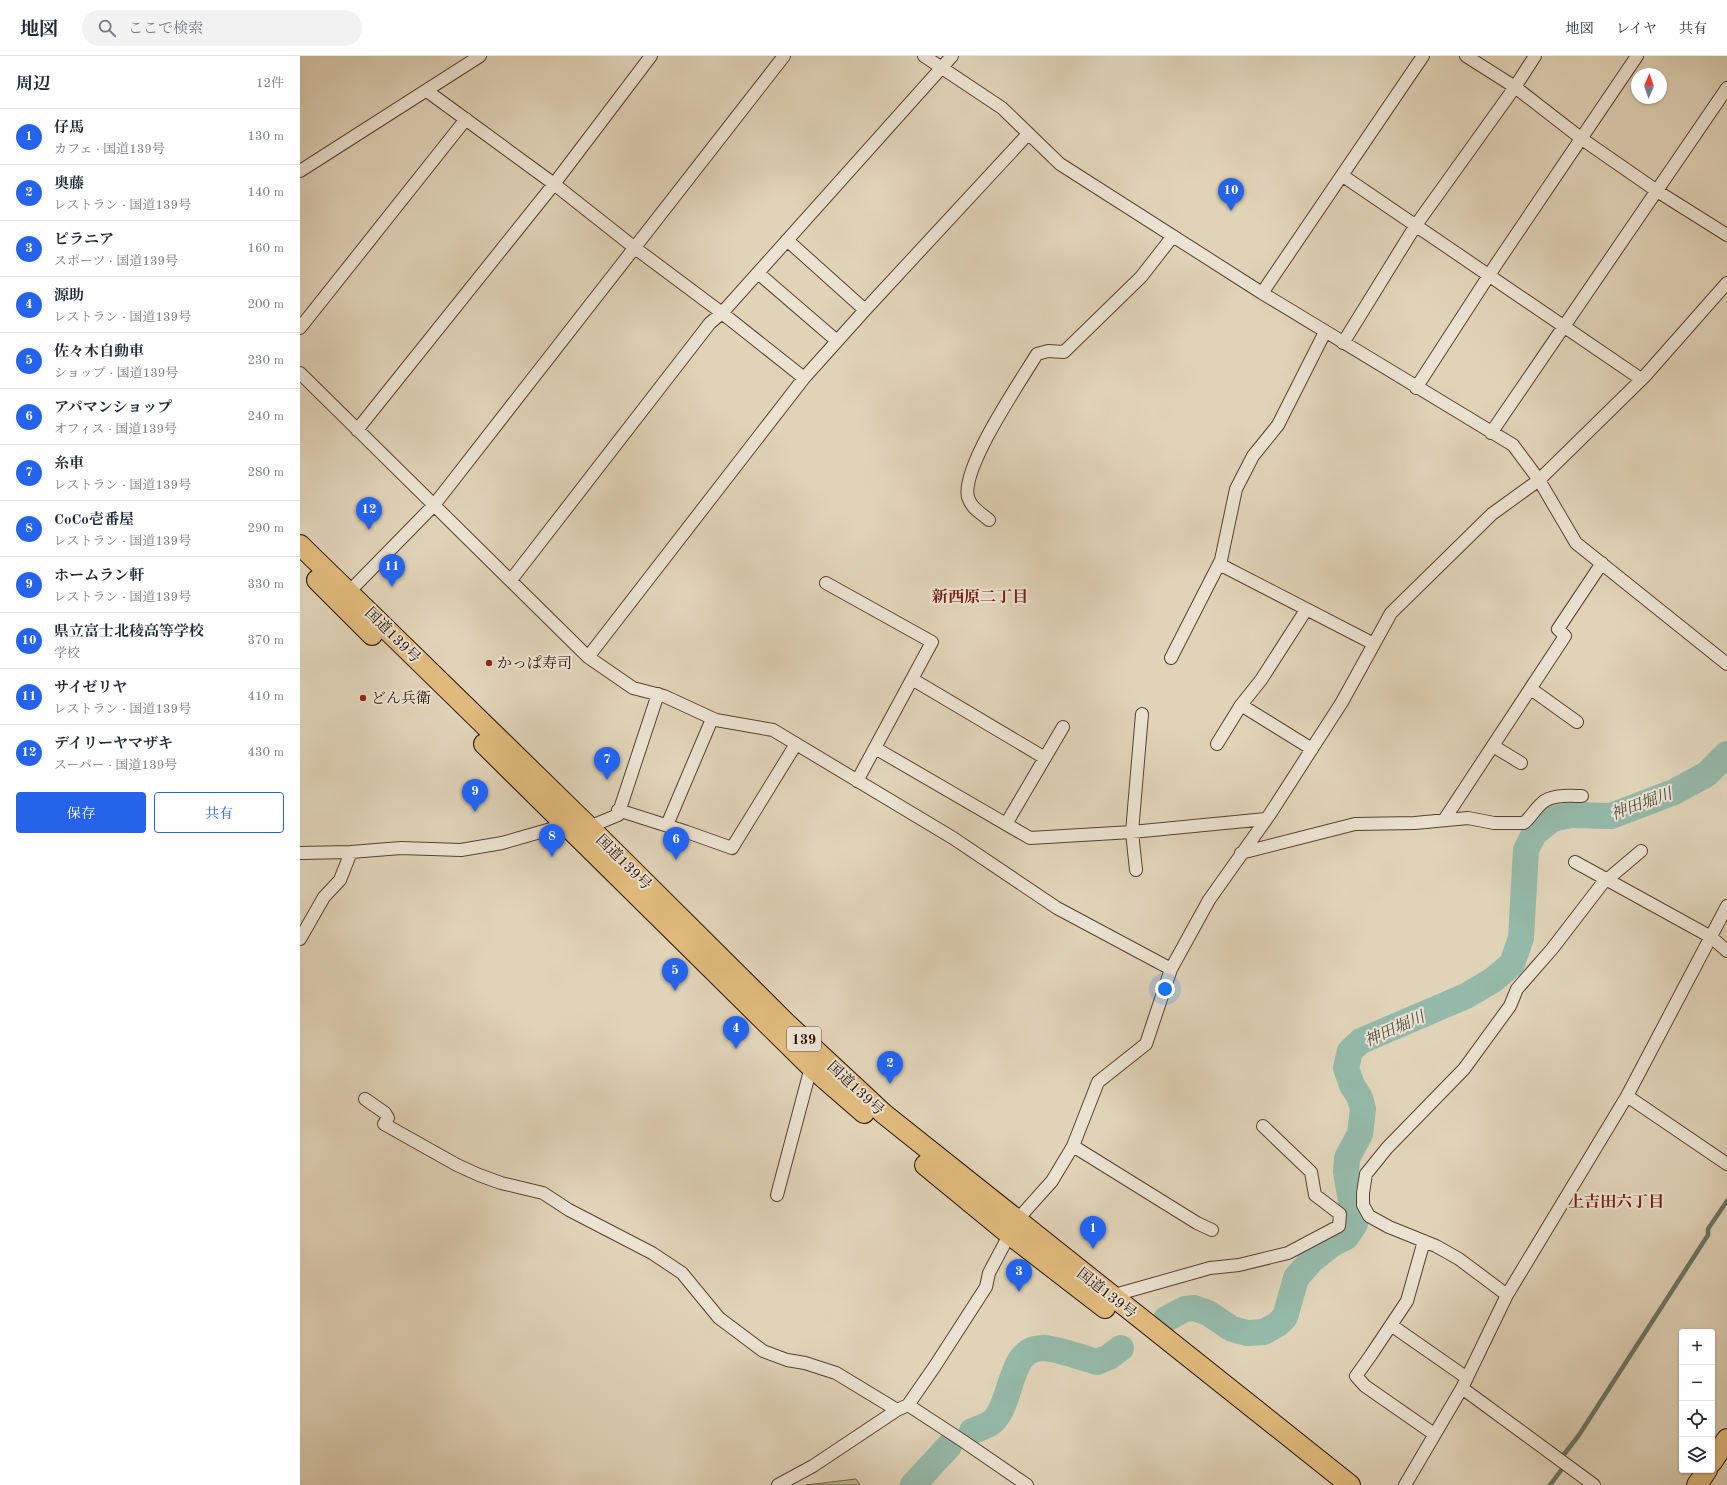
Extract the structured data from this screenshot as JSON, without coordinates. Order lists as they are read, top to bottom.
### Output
{
  "streets": {
    "highway": ["国道139号", "139"]
  },
  "districts": ["新西原二丁目", "上吉田六丁目"],
  "water": ["神田堀川"],
  "places": ["かっぱ寿司", "どん兵衛"],
  "north": "top",
  "page": {
    "header": "地図",
    "search": "ここで検索",
    "nav": ["地図", "レイヤ", "共有"],
    "heading": ["周辺", "12件"],
    "list": [
      {
        "mark": "1",
        "name": "仔馬",
        "note": "カフェ · 国道139号",
        "value": "130 m"
      },
      {
        "mark": "2",
        "name": "奥藤",
        "note": "レストラン · 国道139号",
        "value": "140 m"
      },
      {
        "mark": "3",
        "name": "ピラニア",
        "note": "スポーツ · 国道139号",
        "value": "160 m"
      },
      {
        "mark": "4",
        "name": "源助",
        "note": "レストラン · 国道139号",
        "value": "200 m"
      },
      {
        "mark": "5",
        "name": "佐々木自動車",
        "note": "ショップ · 国道139号",
        "value": "230 m"
      },
      {
        "mark": "6",
        "name": "アパマンショップ",
        "note": "オフィス · 国道139号",
        "value": "240 m"
      },
      {
        "mark": "7",
        "name": "糸車",
        "note": "レストラン · 国道139号",
        "value": "280 m"
      },
      {
        "mark": "8",
        "name": "CoCo壱番屋",
        "note": "レストラン · 国道139号",
        "value": "290 m"
      },
      {
        "mark": "9",
        "name": "ホームラン軒",
        "note": "レストラン · 国道139号",
        "value": "330 m"
      },
      {
        "mark": "10",
        "name": "県立富士北稜高等学校",
        "note": "学校",
        "value": "370 m"
      },
      {
        "mark": "11",
        "name": "サイゼリヤ",
        "note": "レストラン · 国道139号",
        "value": "410 m"
      },
      {
        "mark": "12",
        "name": "デイリーヤマザキ",
        "note": "スーパー · 国道139号",
        "value": "430 m"
      }
    ],
    "pins": [
      "10",
      "12",
      "11",
      "7",
      "9",
      "8",
      "6",
      "5",
      "4",
      "2",
      "1",
      "3"
    ],
    "buttons": ["保存", "共有"],
    "map_buttons": ["+", "−"]
  }
}
